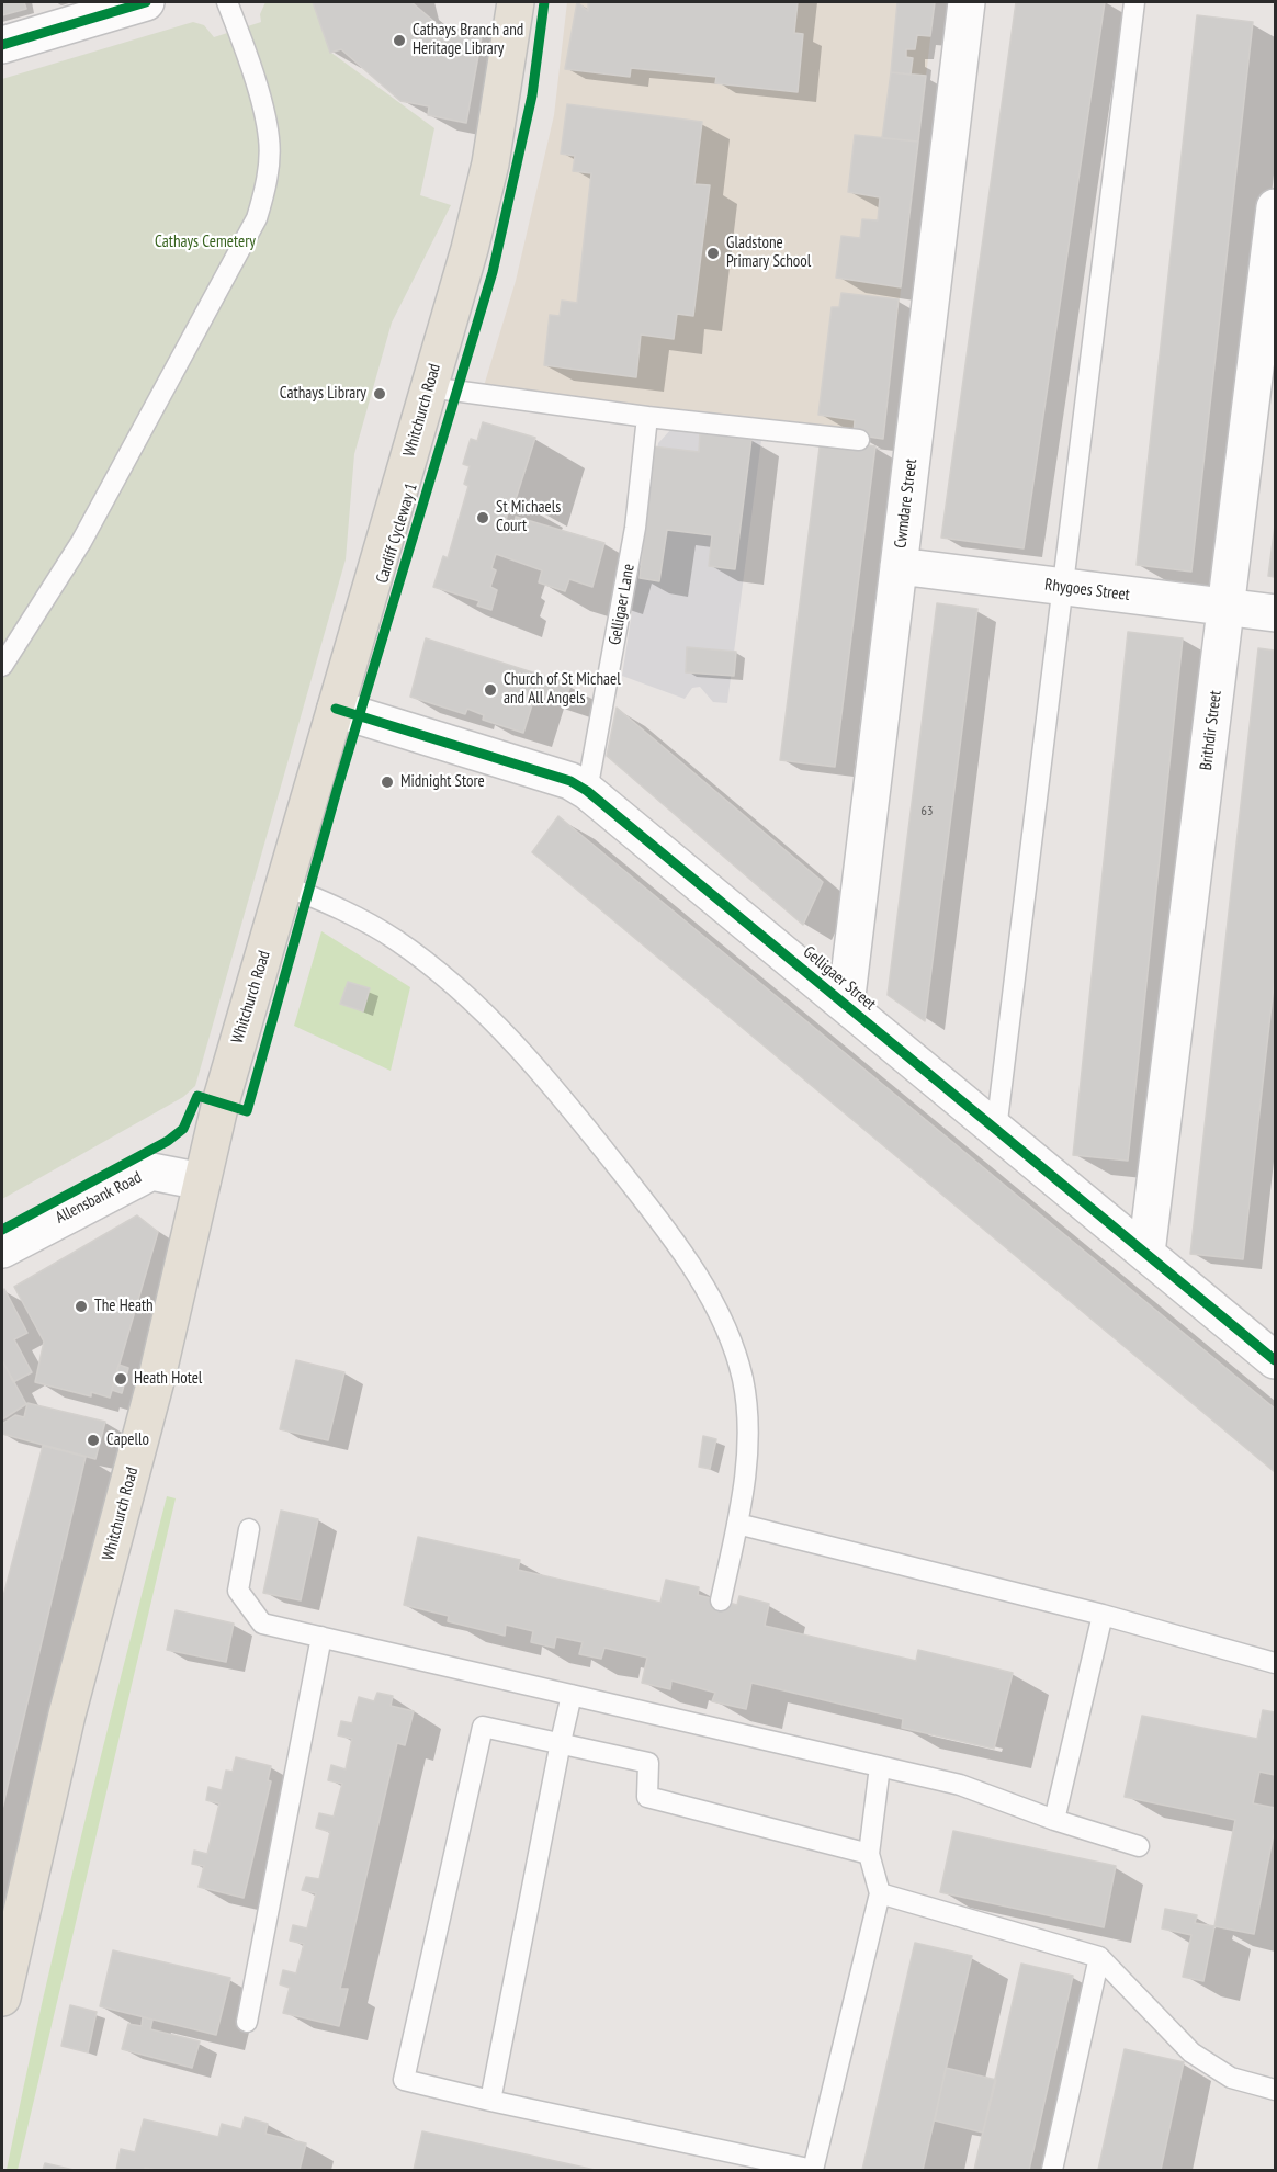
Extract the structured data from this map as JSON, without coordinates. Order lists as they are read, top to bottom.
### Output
{
  "streets": {
    "main road": ["Whitchurch Road"],
    "street": [
      "Cwmdare Street",
      "Rhygoes Street",
      "Brithdir Street",
      "Gelligaer Street",
      "Allensbank Road"
    ],
    "lane": ["Gelligaer Lane"],
    "cycle path": ["Cardiff Cycleway 1"]
  },
  "crossings": [
    ["Whitchurch Road", "Gelligaer Street"],
    ["Whitchurch Road", "Allensbank Road"],
    ["Cwmdare Street", "Rhygoes Street"],
    ["Cwmdare Street", "Gelligaer Street"],
    ["Rhygoes Street", "Brithdir Street"],
    ["Gelligaer Lane", "Gelligaer Street"],
    ["Brithdir Street", "Gelligaer Street"]
  ],
  "parks": ["Cathays Cemetery"],
  "places": [
    "Cathays Branch and Heritage Library",
    "Gladstone Primary School",
    "Cathays Library",
    "St Michaels Court",
    "Church of St Michael and All Angels",
    "Midnight Store",
    "The Heath",
    "Heath Hotel",
    "Capello"
  ],
  "house_numbers": ["63"]
}
